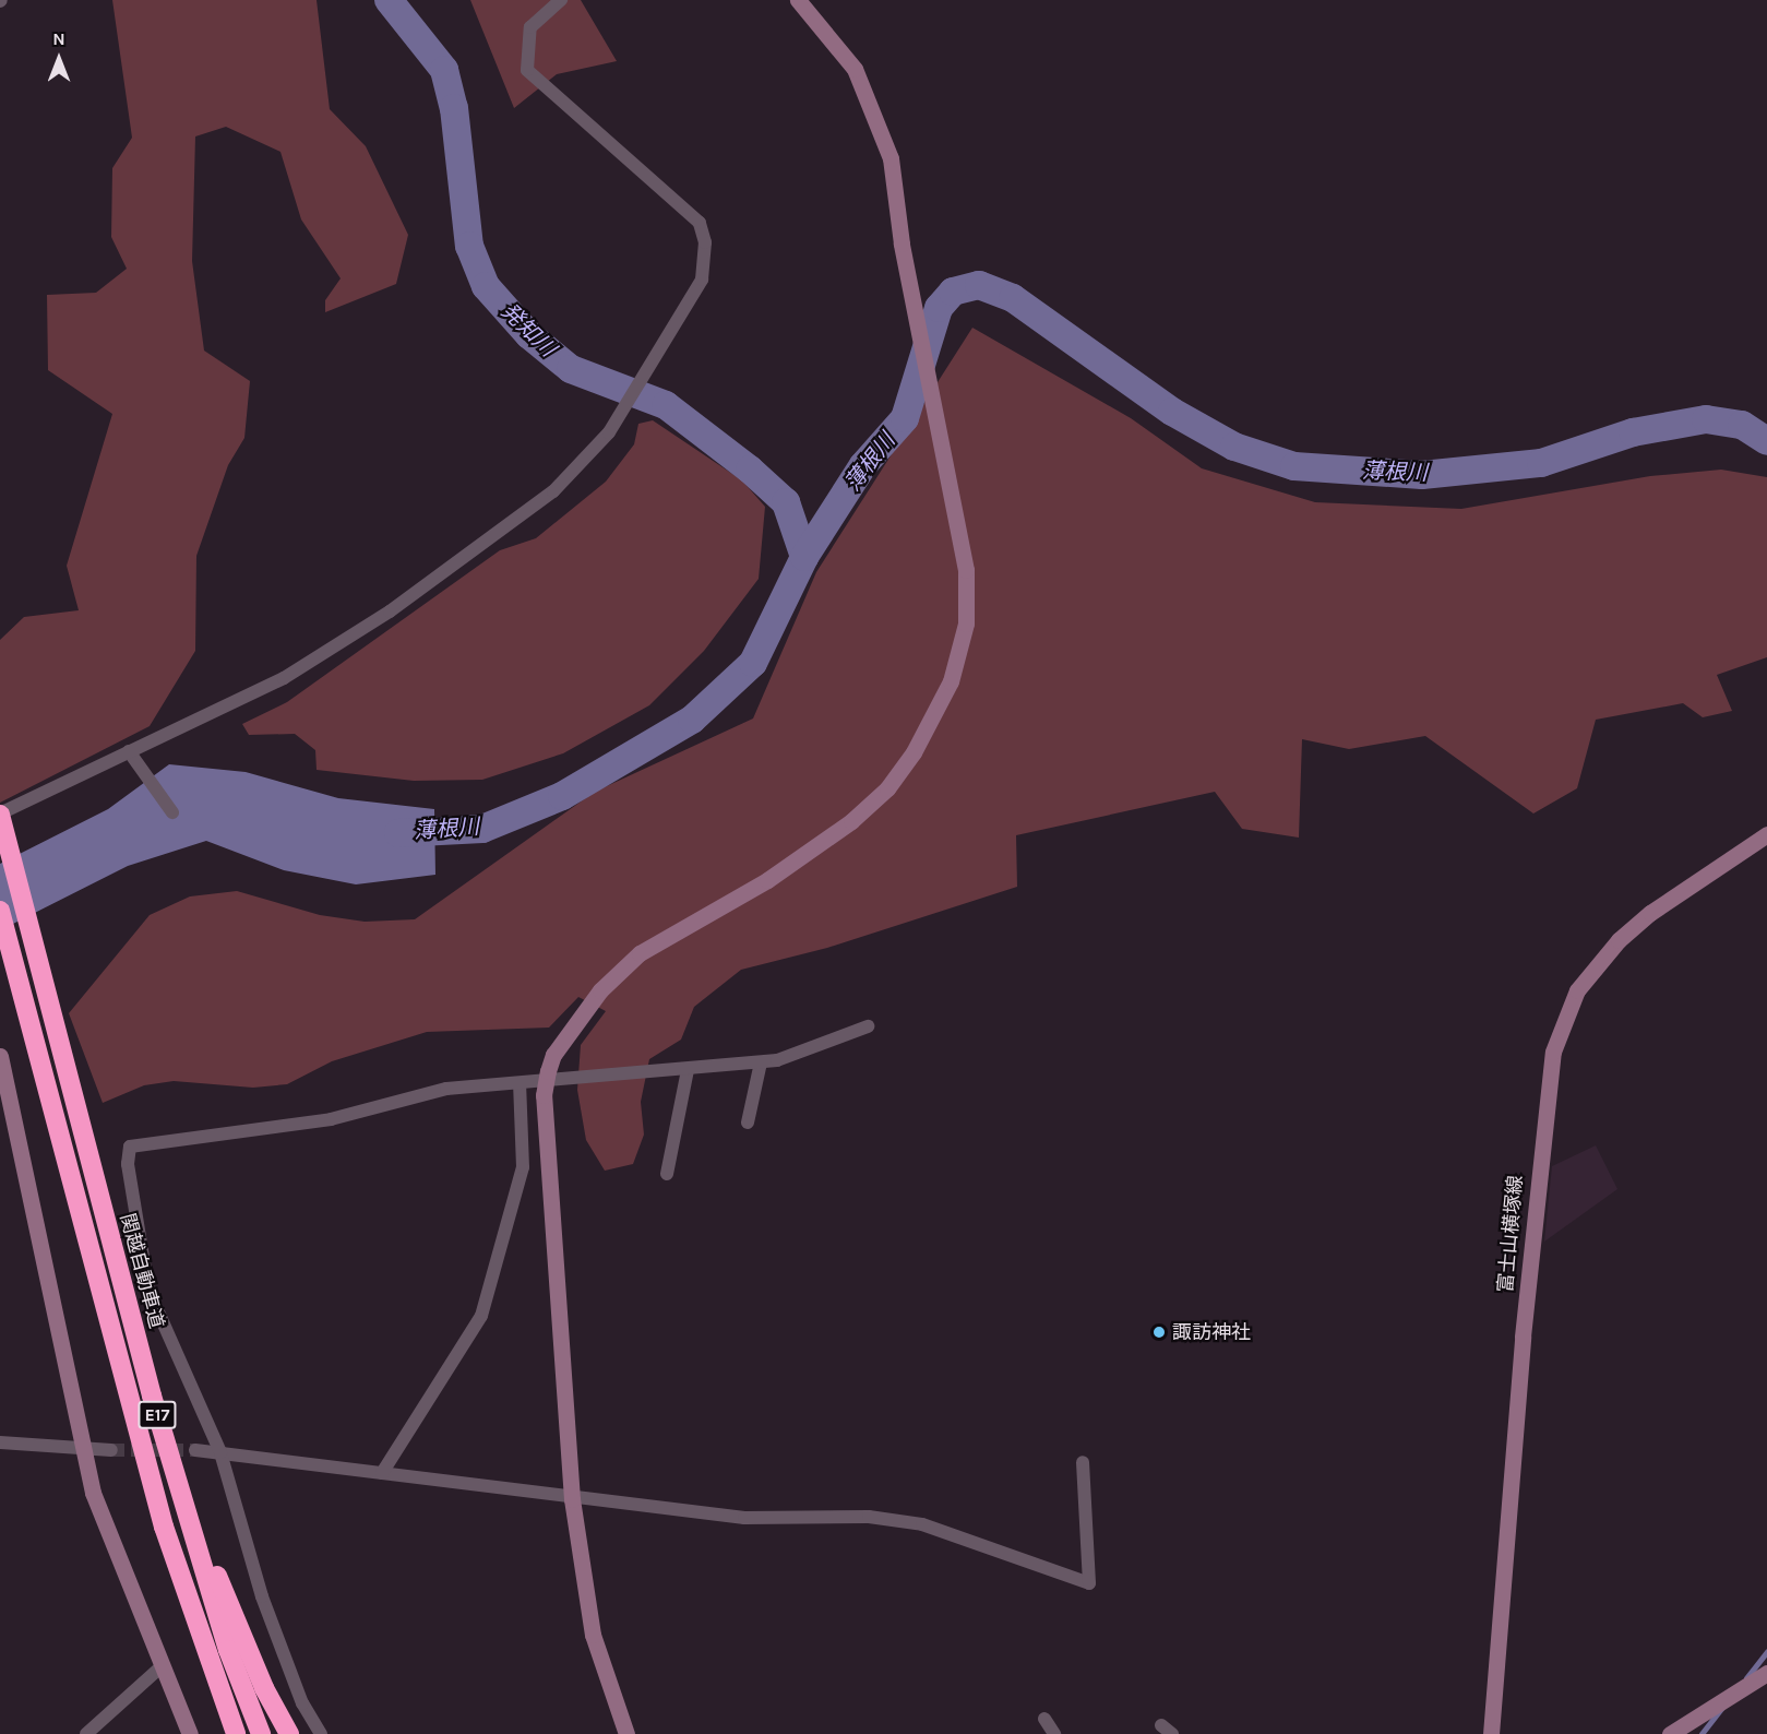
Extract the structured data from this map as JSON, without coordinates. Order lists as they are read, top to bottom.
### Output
{
  "streets": {
    "highway": ["関越自動車道", "E17"],
    "street": ["富士山横塚線"]
  },
  "water": ["発知川", "薄根川"],
  "places": ["諏訪神社"],
  "north": "top"
}
